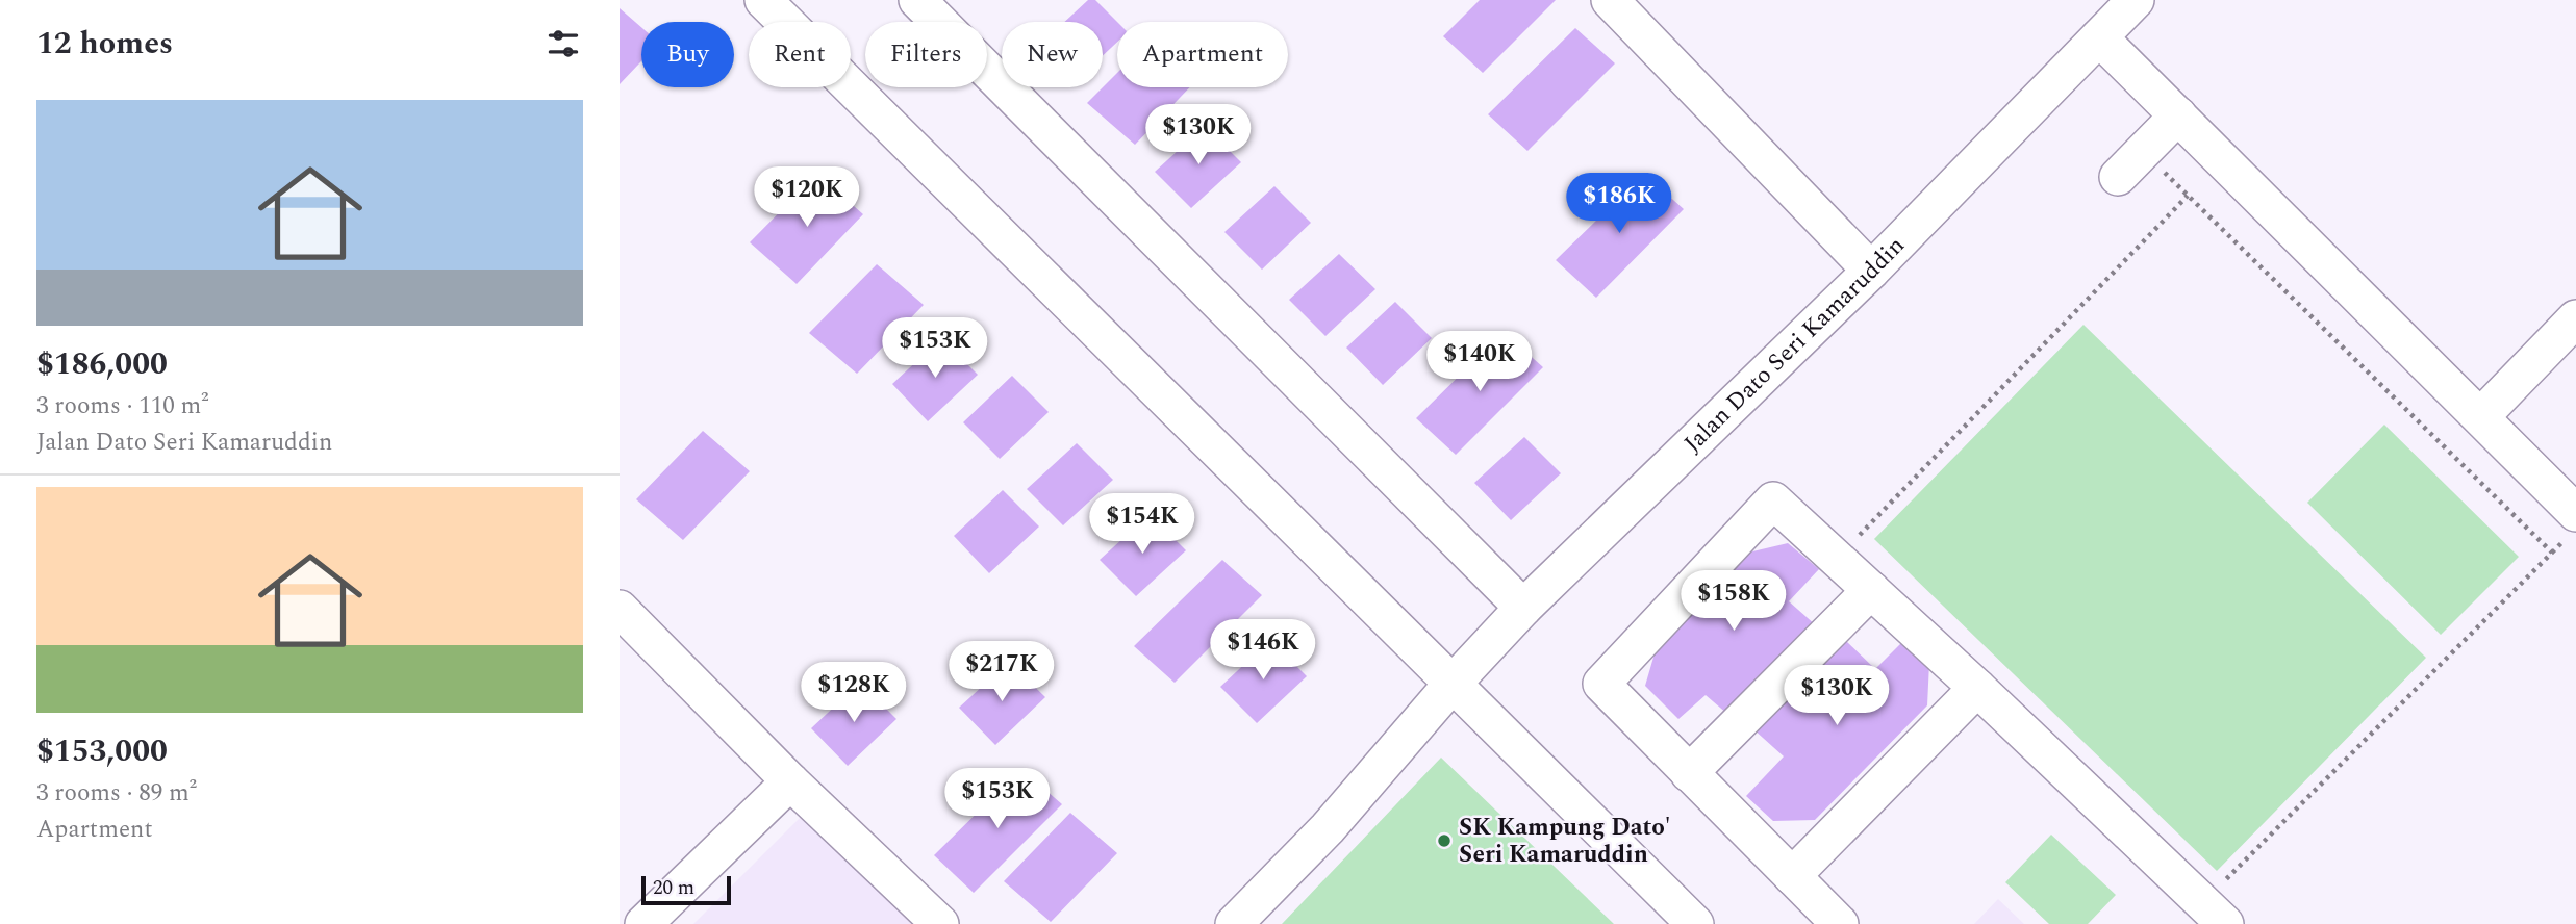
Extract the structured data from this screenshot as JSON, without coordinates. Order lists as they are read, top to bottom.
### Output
{
  "streets": {
    "street": ["Jalan Dato Seri Kamaruddin"]
  },
  "places": ["SK Kampung Dato' Seri Kamaruddin"],
  "scale_bar": "20 m",
  "page": {
    "heading": "12 homes",
    "chip": [
      "Buy",
      "Rent",
      "Filters",
      "New",
      "Apartment"
    ],
    "list": [
      {
        "name": "$186,000",
        "note": "3 rooms · 110 m² · Jalan Dato Seri Kamaruddin"
      },
      {
        "name": "$153,000",
        "note": "3 rooms · 89 m² · Apartment"
      }
    ],
    "price": [
      "$130K",
      "$120K",
      "$186K",
      "$153K",
      "$140K",
      "$154K",
      "$158K",
      "$146K",
      "$217K",
      "$128K",
      "$130K",
      "$153K"
    ],
    "scale": "20 m"
  }
}
